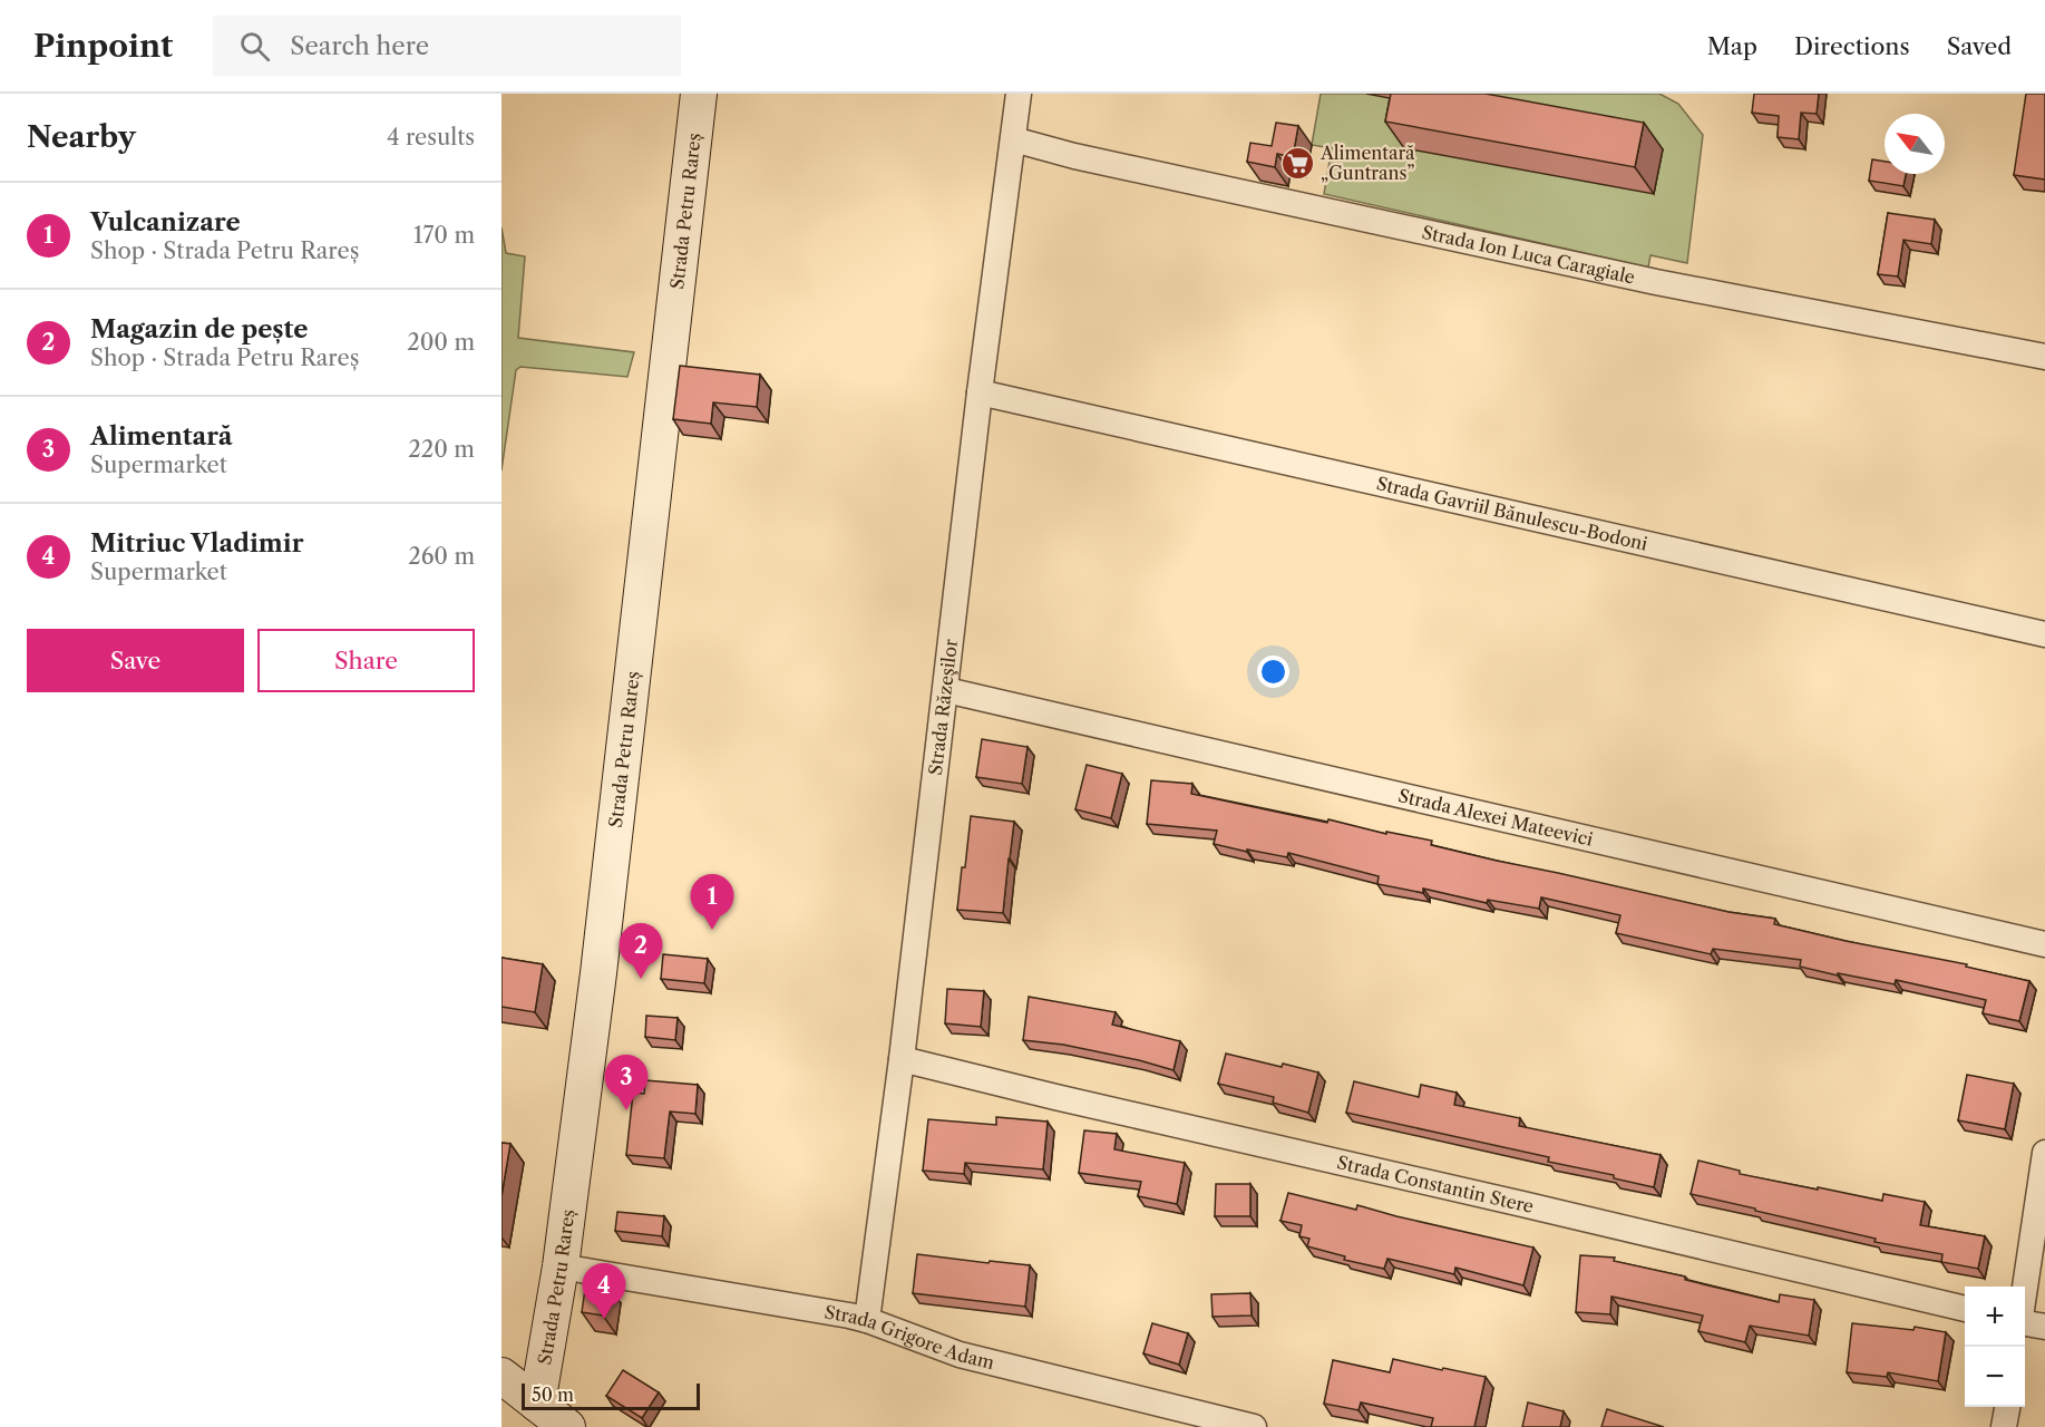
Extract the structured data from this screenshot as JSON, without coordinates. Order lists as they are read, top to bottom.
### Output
{
  "streets": {
    "main road": ["Strada Petru Rareș"],
    "street": [
      "Strada Ion Luca Caragiale",
      "Strada Gavriil Bănulescu-Bodoni",
      "Strada Răzeşilor",
      "Strada Alexei Mateevici",
      "Strada Constantin Stere",
      "Strada Grigore Adam"
    ]
  },
  "crossings": [
    ["Strada Petru Rareș", "Strada Grigore Adam"],
    ["Strada Ion Luca Caragiale", "Strada Răzeşilor"],
    ["Strada Gavriil Bănulescu-Bodoni", "Strada Răzeşilor"],
    ["Strada Răzeşilor", "Strada Alexei Mateevici"],
    ["Strada Răzeşilor", "Strada Constantin Stere"],
    ["Strada Răzeşilor", "Strada Grigore Adam"]
  ],
  "places": {
    "supermarket": ["Alimentară „Guntrans”"]
  },
  "scale_bar": "50 m",
  "north": "top left",
  "page": {
    "header": "Pinpoint",
    "search": "Search here",
    "nav": ["Map", "Directions", "Saved"],
    "heading": ["Nearby", "4 results"],
    "list": [
      {
        "mark": "1",
        "name": "Vulcanizare",
        "note": "Shop · Strada Petru Rareș",
        "value": "170 m"
      },
      {
        "mark": "2",
        "name": "Magazin de pește",
        "note": "Shop · Strada Petru Rareș",
        "value": "200 m"
      },
      {
        "mark": "3",
        "name": "Alimentară",
        "note": "Supermarket",
        "value": "220 m"
      },
      {
        "mark": "4",
        "name": "Mitriuc Vladimir",
        "note": "Supermarket",
        "value": "260 m"
      }
    ],
    "buttons": ["Save", "Share"],
    "pins": [
      "1",
      "2",
      "3",
      "4"
    ],
    "map_buttons": ["+", "−"],
    "scale": "50 m"
  }
}
